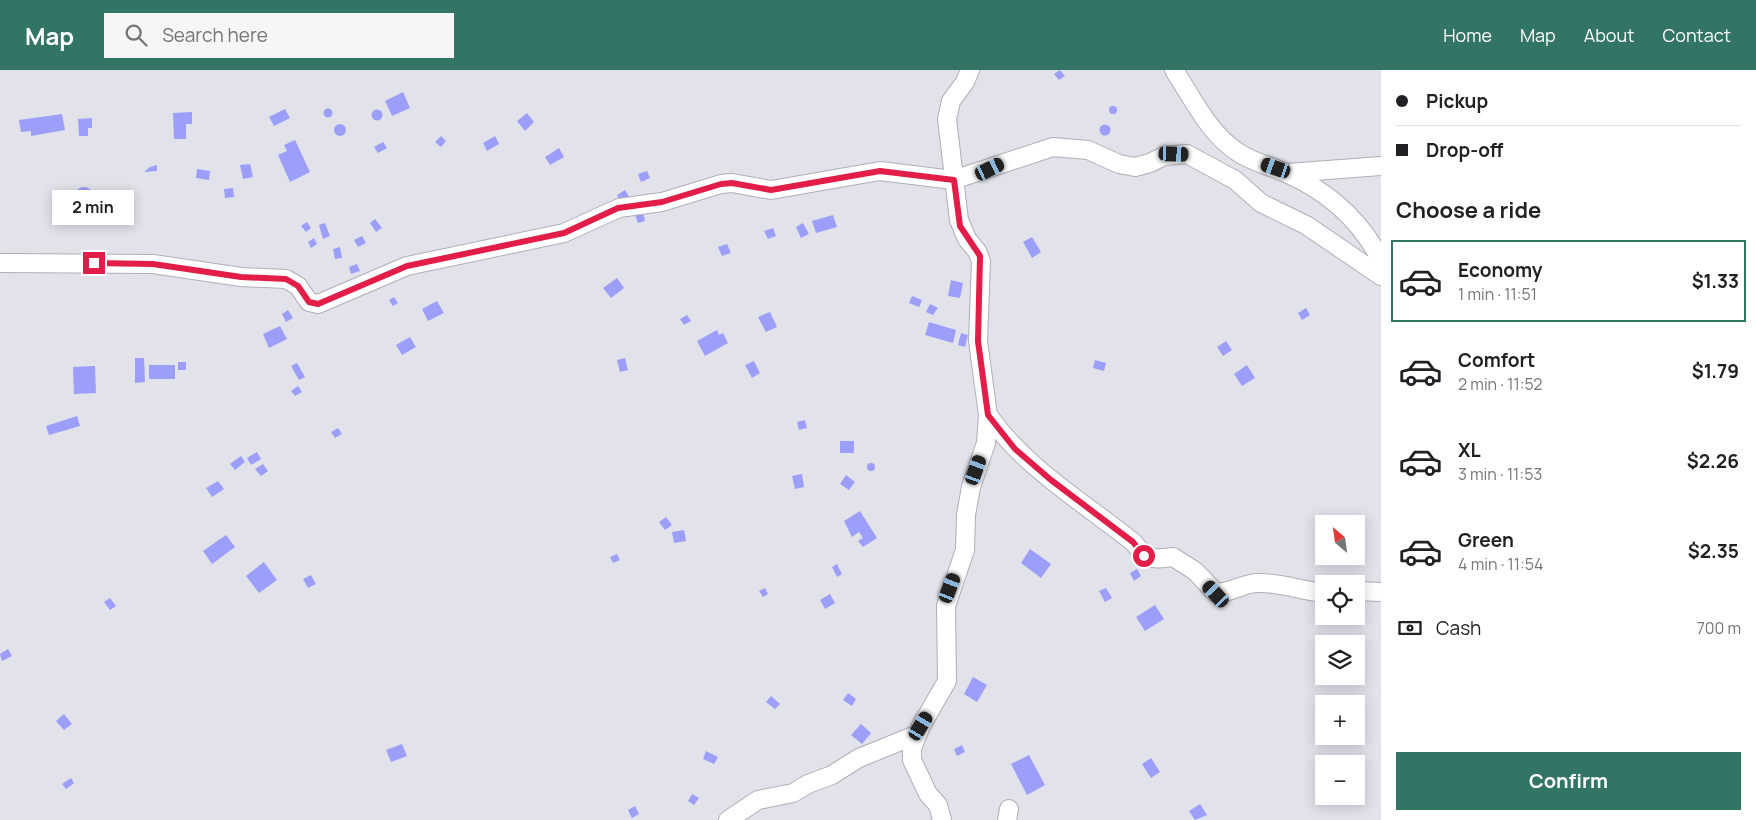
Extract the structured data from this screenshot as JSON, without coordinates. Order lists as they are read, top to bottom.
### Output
{
  "north": "top left",
  "page": {
    "header": "Map",
    "search": "Search here",
    "nav": [
      "Home",
      "Map",
      "About",
      "Contact"
    ],
    "banner": ["Pickup", "Drop-off"],
    "heading": "Choose a ride",
    "bubble": "2 min",
    "list": [
      {
        "name": "Economy",
        "note": "1 min · 11:51",
        "value": "$1.33"
      },
      {
        "name": "Comfort",
        "note": "2 min · 11:52",
        "value": "$1.79"
      },
      {
        "name": "XL",
        "note": "3 min · 11:53",
        "value": "$2.26"
      },
      {
        "name": "Green",
        "note": "4 min · 11:54",
        "value": "$2.35"
      }
    ],
    "map_buttons": ["+", "−"],
    "pay": ["Cash", "700 m"],
    "buttons": "Confirm"
  }
}
